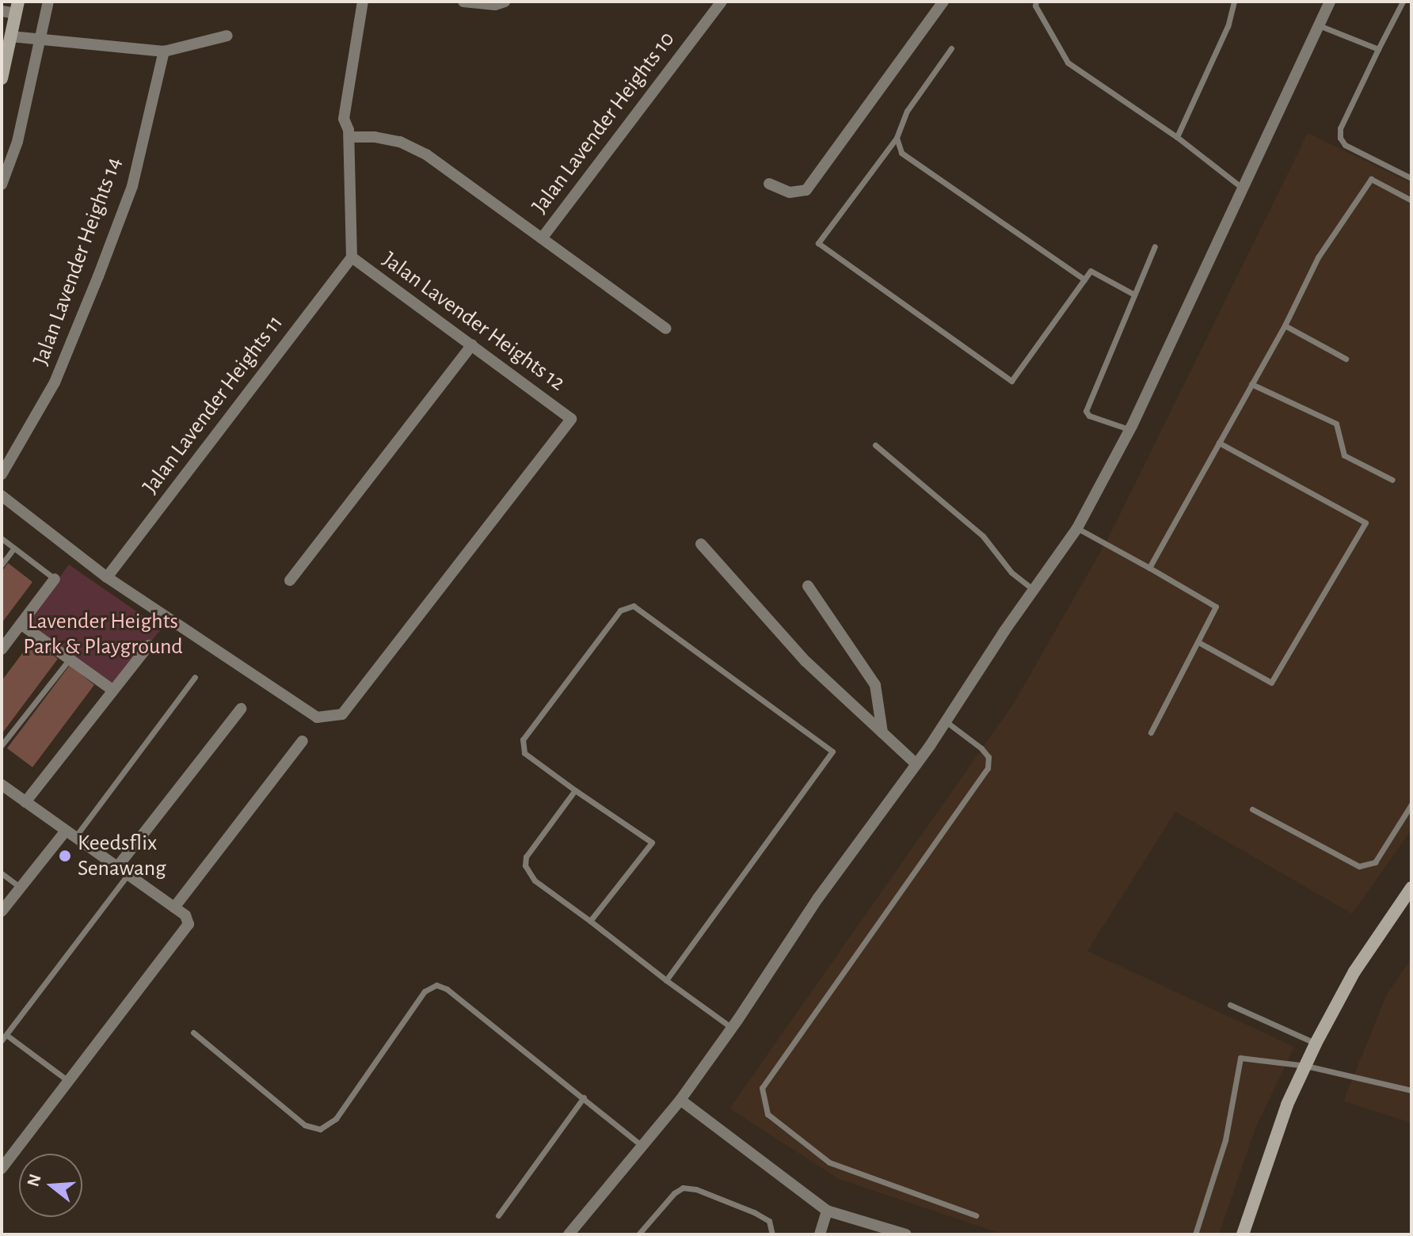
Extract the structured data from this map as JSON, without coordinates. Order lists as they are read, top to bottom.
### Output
{
  "streets": {
    "street": [
      "Jalan Lavender Heights 10",
      "Jalan Lavender Heights 14",
      "Jalan Lavender Heights 12",
      "Jalan Lavender Heights 11"
    ]
  },
  "crossings": [
    ["Jalan Lavender Heights 12", "Jalan Lavender Heights 11"]
  ],
  "parks": ["Lavender Heights Park & Playground"],
  "places": ["Keedsflix Senawang"],
  "north": "left"
}
